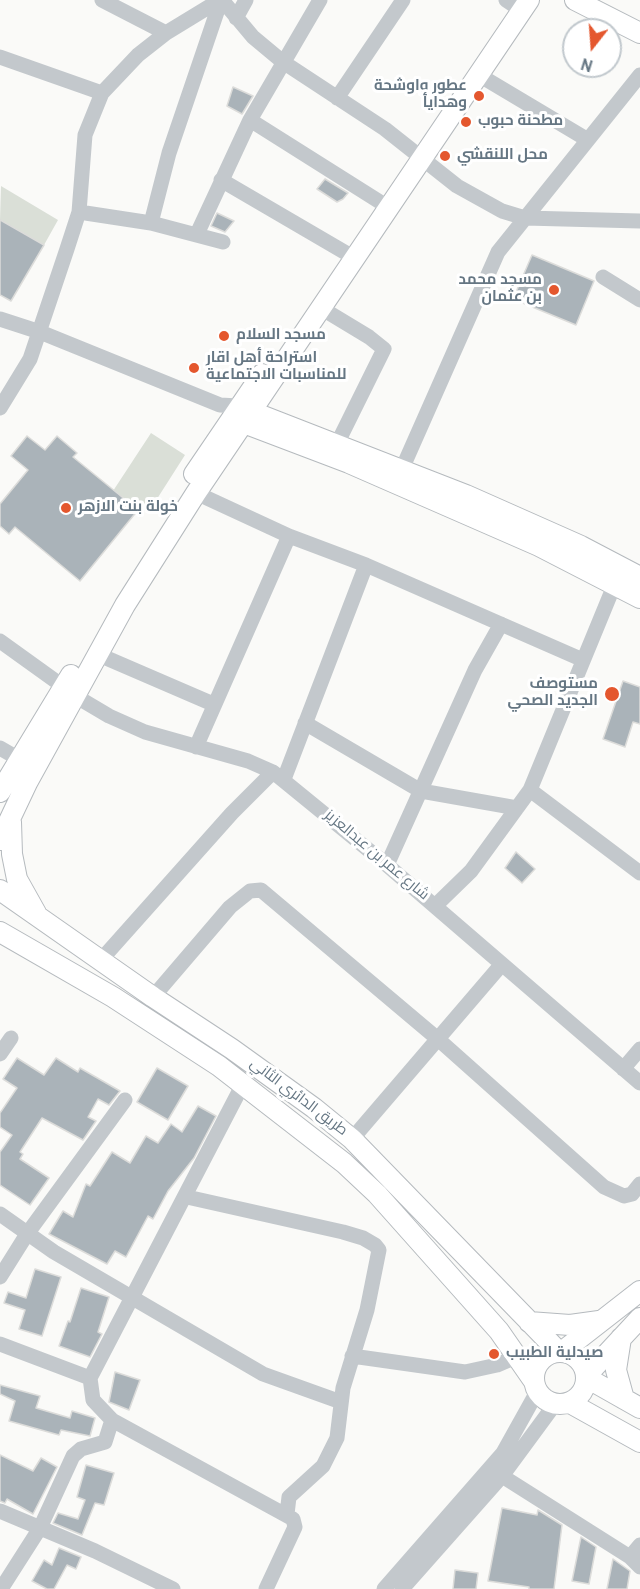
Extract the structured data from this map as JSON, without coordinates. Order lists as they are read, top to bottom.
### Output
{
  "streets": {
    "main road": ["طريق الدائري الثاني"],
    "street": ["شارع عمر بن عبدالعزيز"]
  },
  "places": [
    "عطور واوشحة وهدايأ",
    "مطحنة حبوب",
    "محل اللنقشي",
    "مسجد محمد بن عثمان",
    "مسجد السلام",
    "استراحة أهل اقار للمناسبات الاجتماعية",
    "خولة بنت الازهر",
    "مستوصف الجديد الصحي",
    "صيدلية الطبيب"
  ],
  "north": "bottom"
}
